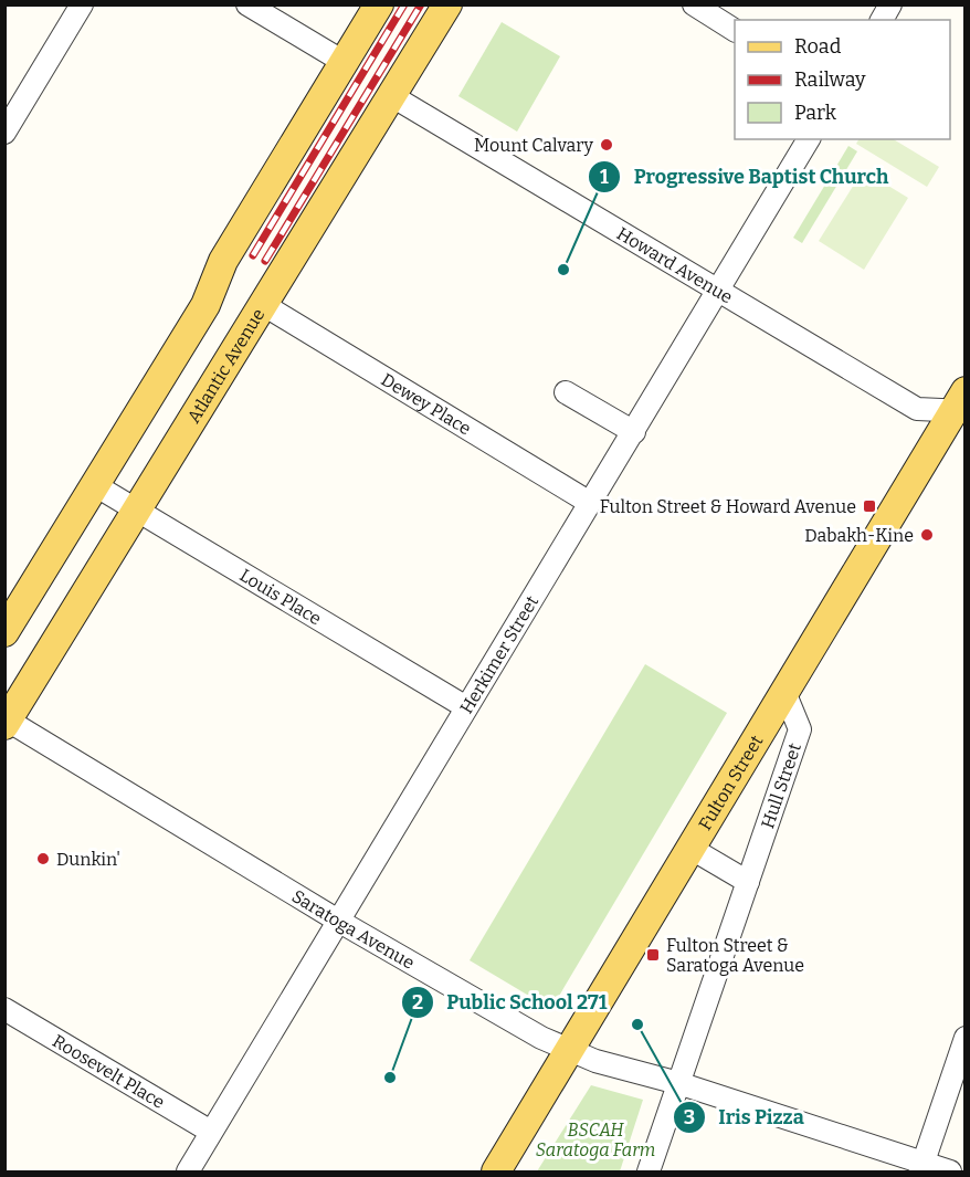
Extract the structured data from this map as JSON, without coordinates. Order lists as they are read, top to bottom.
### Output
{
  "streets": {
    "main road": ["Atlantic Avenue", "Fulton Street"],
    "street": [
      "Howard Avenue",
      "Dewey Place",
      "Louis Place",
      "Herkimer Street",
      "Hull Street",
      "Saratoga Avenue",
      "Roosevelt Place"
    ]
  },
  "crossings": [
    ["Howard Avenue", "Atlantic Avenue"],
    ["Howard Avenue", "Herkimer Street"],
    ["Howard Avenue", "Fulton Street"],
    ["Atlantic Avenue", "Dewey Place"],
    ["Atlantic Avenue", "Louis Place"],
    ["Atlantic Avenue", "Saratoga Avenue"],
    ["Dewey Place", "Herkimer Street"],
    ["Louis Place", "Herkimer Street"],
    ["Herkimer Street", "Saratoga Avenue"],
    ["Herkimer Street", "Roosevelt Place"],
    ["Fulton Street", "Hull Street"],
    ["Fulton Street", "Saratoga Avenue"],
    ["Hull Street", "Saratoga Avenue"]
  ],
  "parks": ["BSCAH Saratoga Farm"],
  "places": {
    "other": [
      "Mount Calvary",
      "Progressive Baptist Church",
      "Dabakh-Kine",
      "Dunkin'",
      "Iris Pizza",
      "Public School 271"
    ],
    "transit": ["Fulton Street & Howard Avenue", "Fulton Street & Saratoga Avenue"]
  },
  "legend": ["Road", "Railway", "Park"]
}
